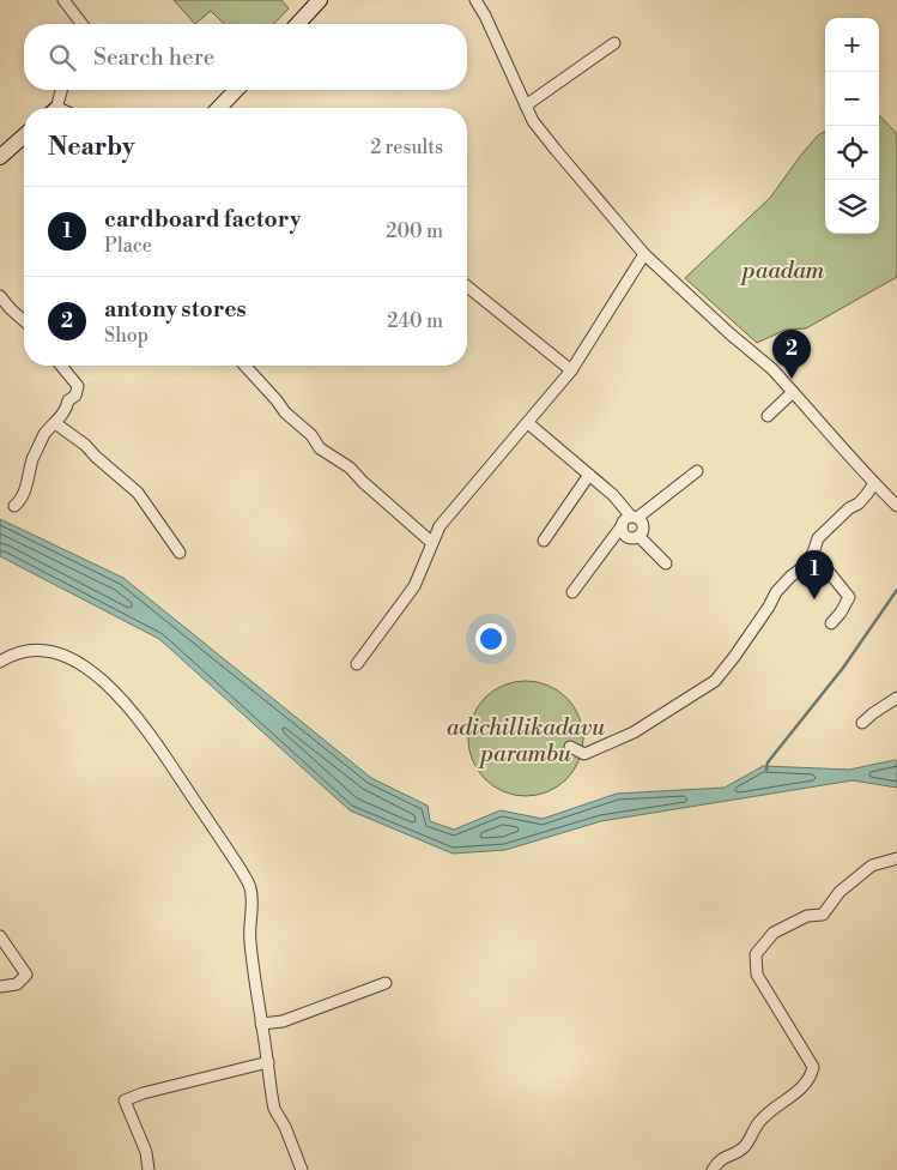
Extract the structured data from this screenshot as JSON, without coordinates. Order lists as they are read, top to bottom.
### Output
{
  "parks": ["paadam", "adichillikadavu parambu"],
  "page": {
    "map_buttons": ["+", "−"],
    "search": "Search here",
    "heading": ["Nearby", "2 results"],
    "list": [
      {
        "mark": "1",
        "name": "cardboard factory",
        "note": "Place",
        "value": "200 m"
      },
      {
        "mark": "2",
        "name": "antony stores",
        "note": "Shop",
        "value": "240 m"
      }
    ],
    "pins": ["2", "1"]
  }
}
